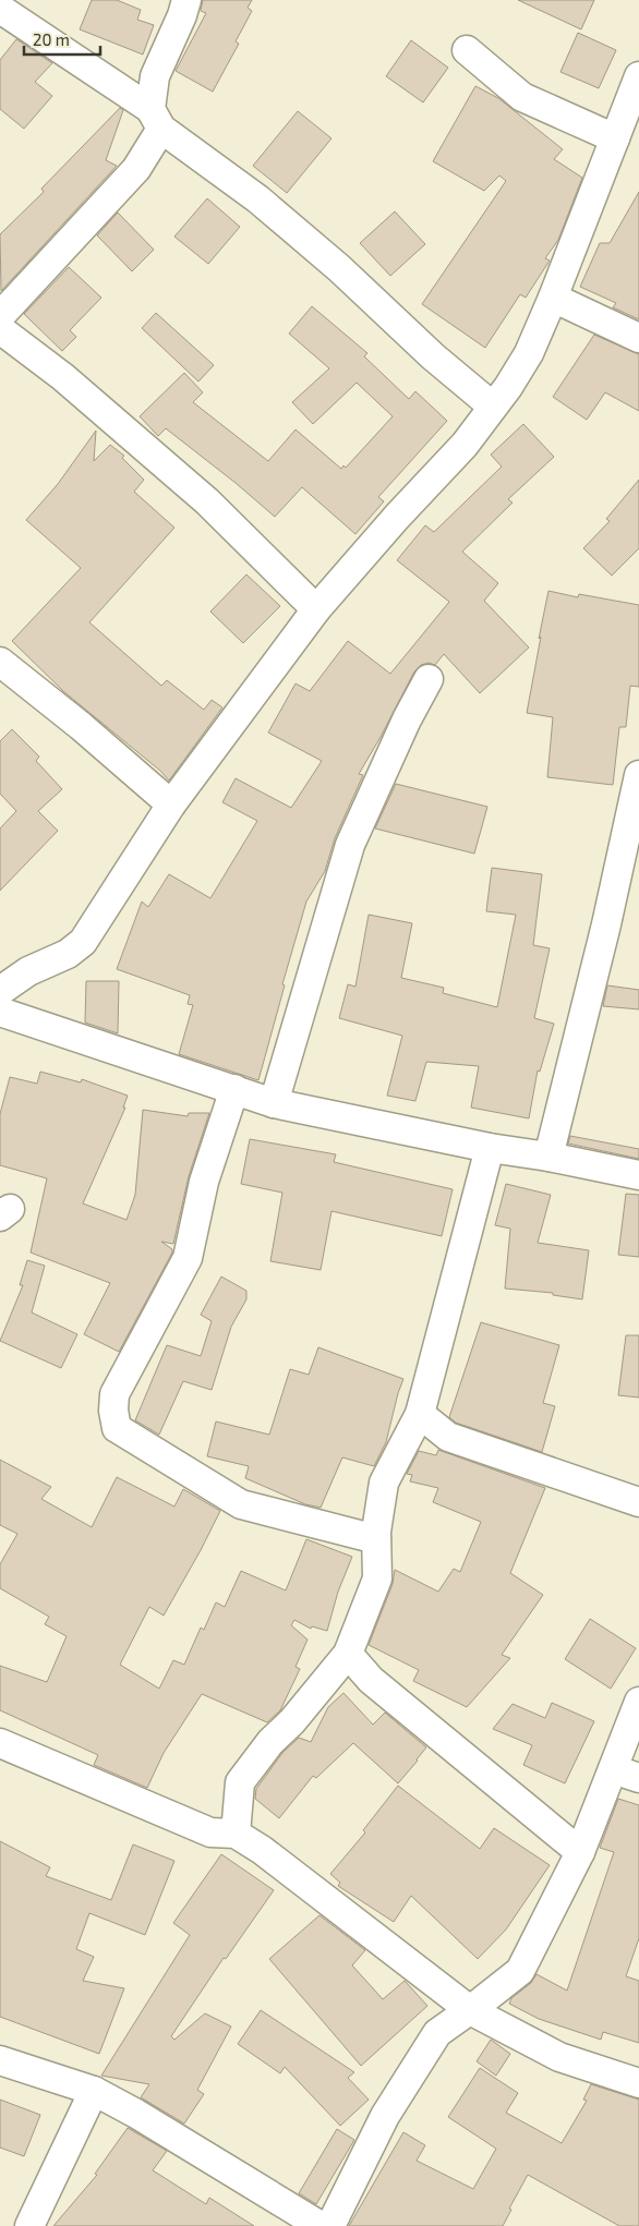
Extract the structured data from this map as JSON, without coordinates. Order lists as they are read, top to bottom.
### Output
{
  "scale_bar": "20 m"
}
